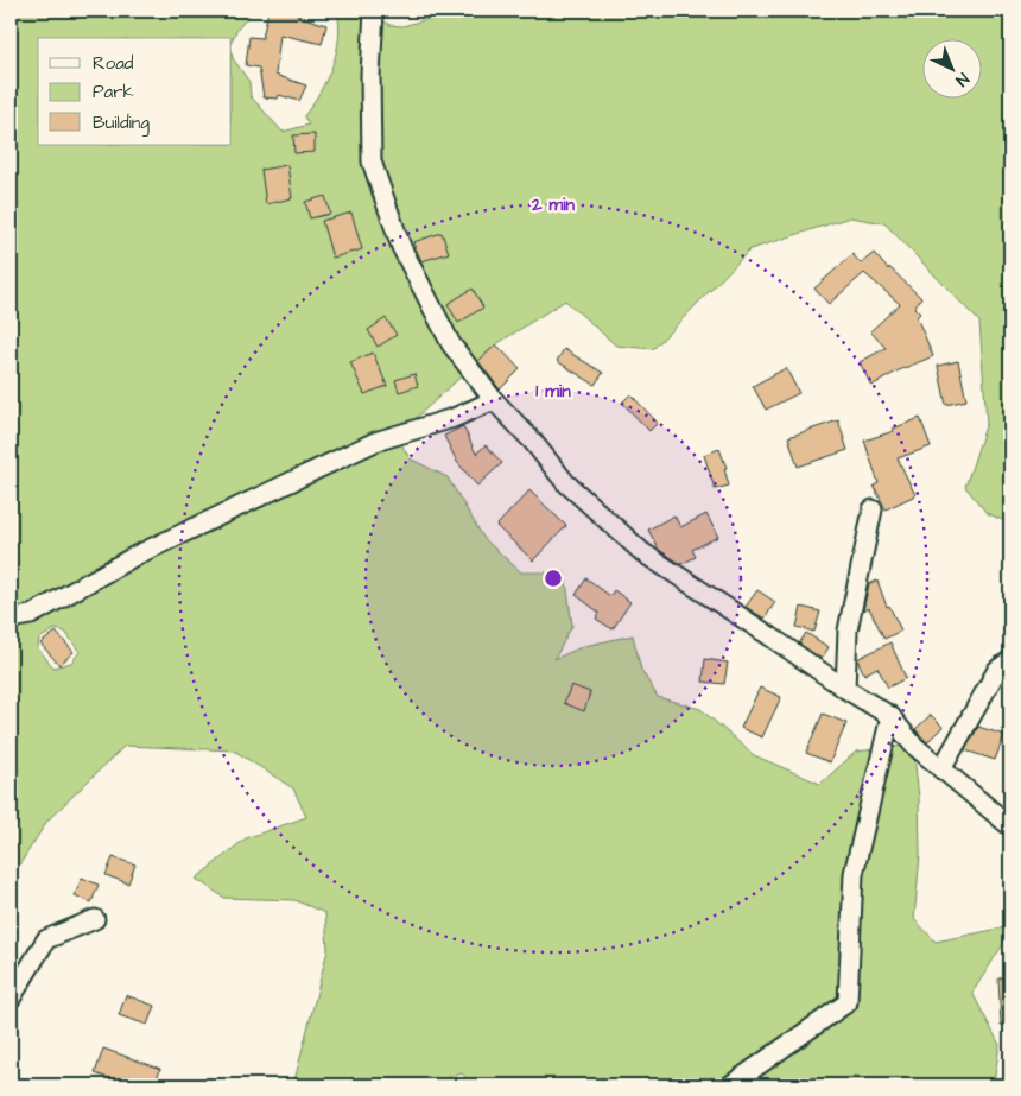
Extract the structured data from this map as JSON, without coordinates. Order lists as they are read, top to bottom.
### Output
{
  "legend": ["Road", "Park", "Building"],
  "north": "bottom right",
  "rings": ["2 min", "1 min"]
}
